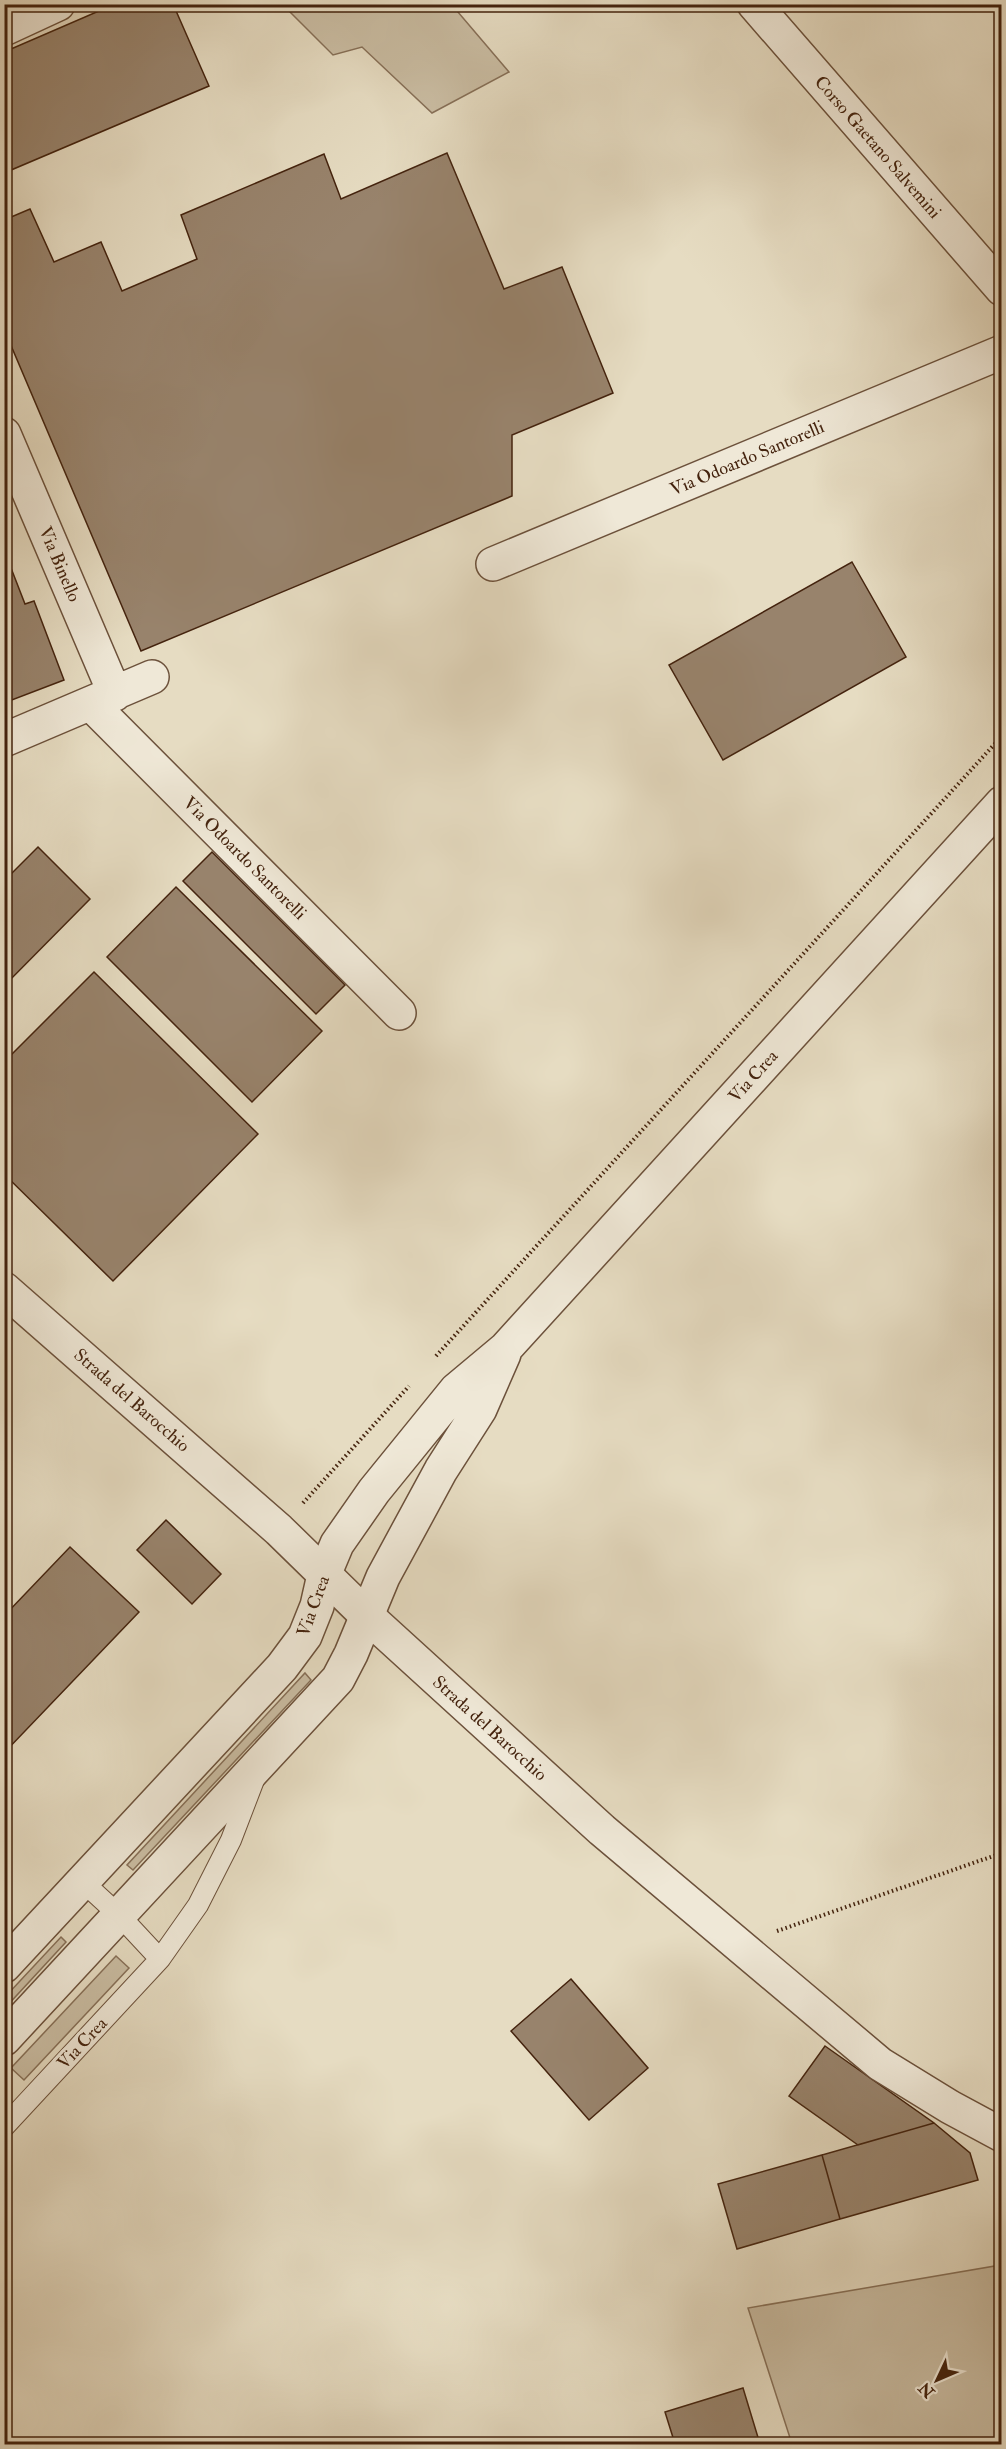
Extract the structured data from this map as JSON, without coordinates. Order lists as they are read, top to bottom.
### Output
{
  "streets": {
    "street": [
      "Corso Gaetano Salvemini",
      "Via Odoardo Santorelli",
      "Via Binello",
      "Via Crea",
      "Strada del Barocchio"
    ]
  },
  "crossings": [
    ["Via Odoardo Santorelli", "Via Binello"],
    ["Via Crea", "Strada del Barocchio"]
  ],
  "north": "bottom left"
}
